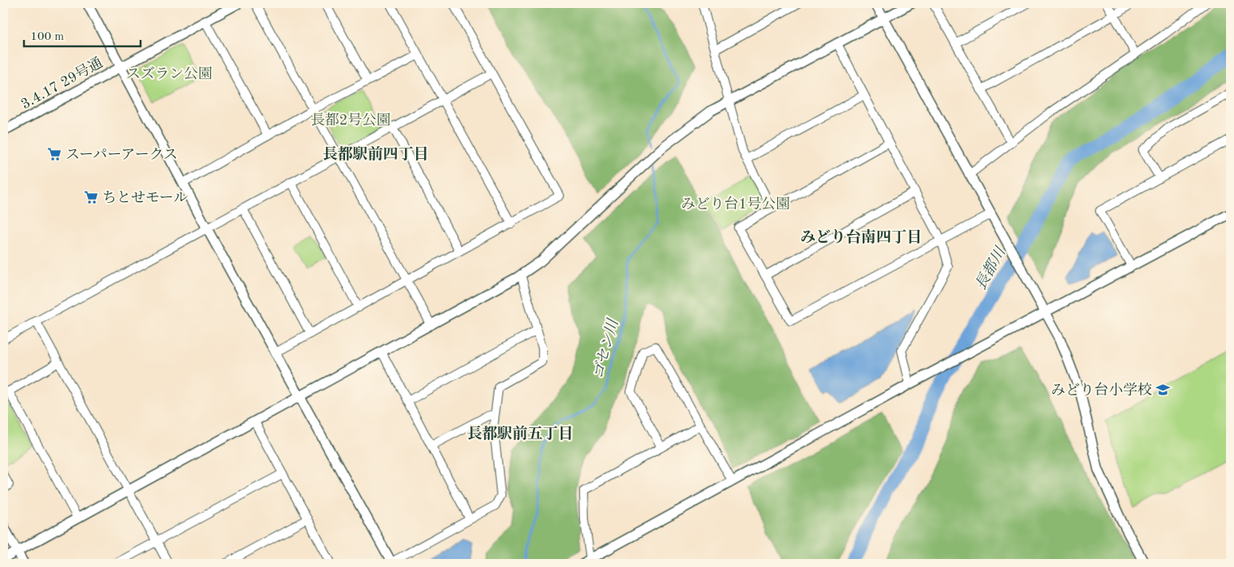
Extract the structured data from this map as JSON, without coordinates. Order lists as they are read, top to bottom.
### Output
{
  "streets": {
    "street": ["3.4.17 29号通"]
  },
  "districts": ["長都駅前四丁目", "みどり台南四丁目", "長都駅前五丁目"],
  "water": ["長都川", "ゴセン川"],
  "parks": ["スズラン公園", "長都2号公園", "みどり台1号公園"],
  "places": {
    "supermarket": ["スーパーアークス", "ちとせモール"],
    "school or university": ["みどり台小学校"]
  },
  "scale_bar": "100 m"
}
